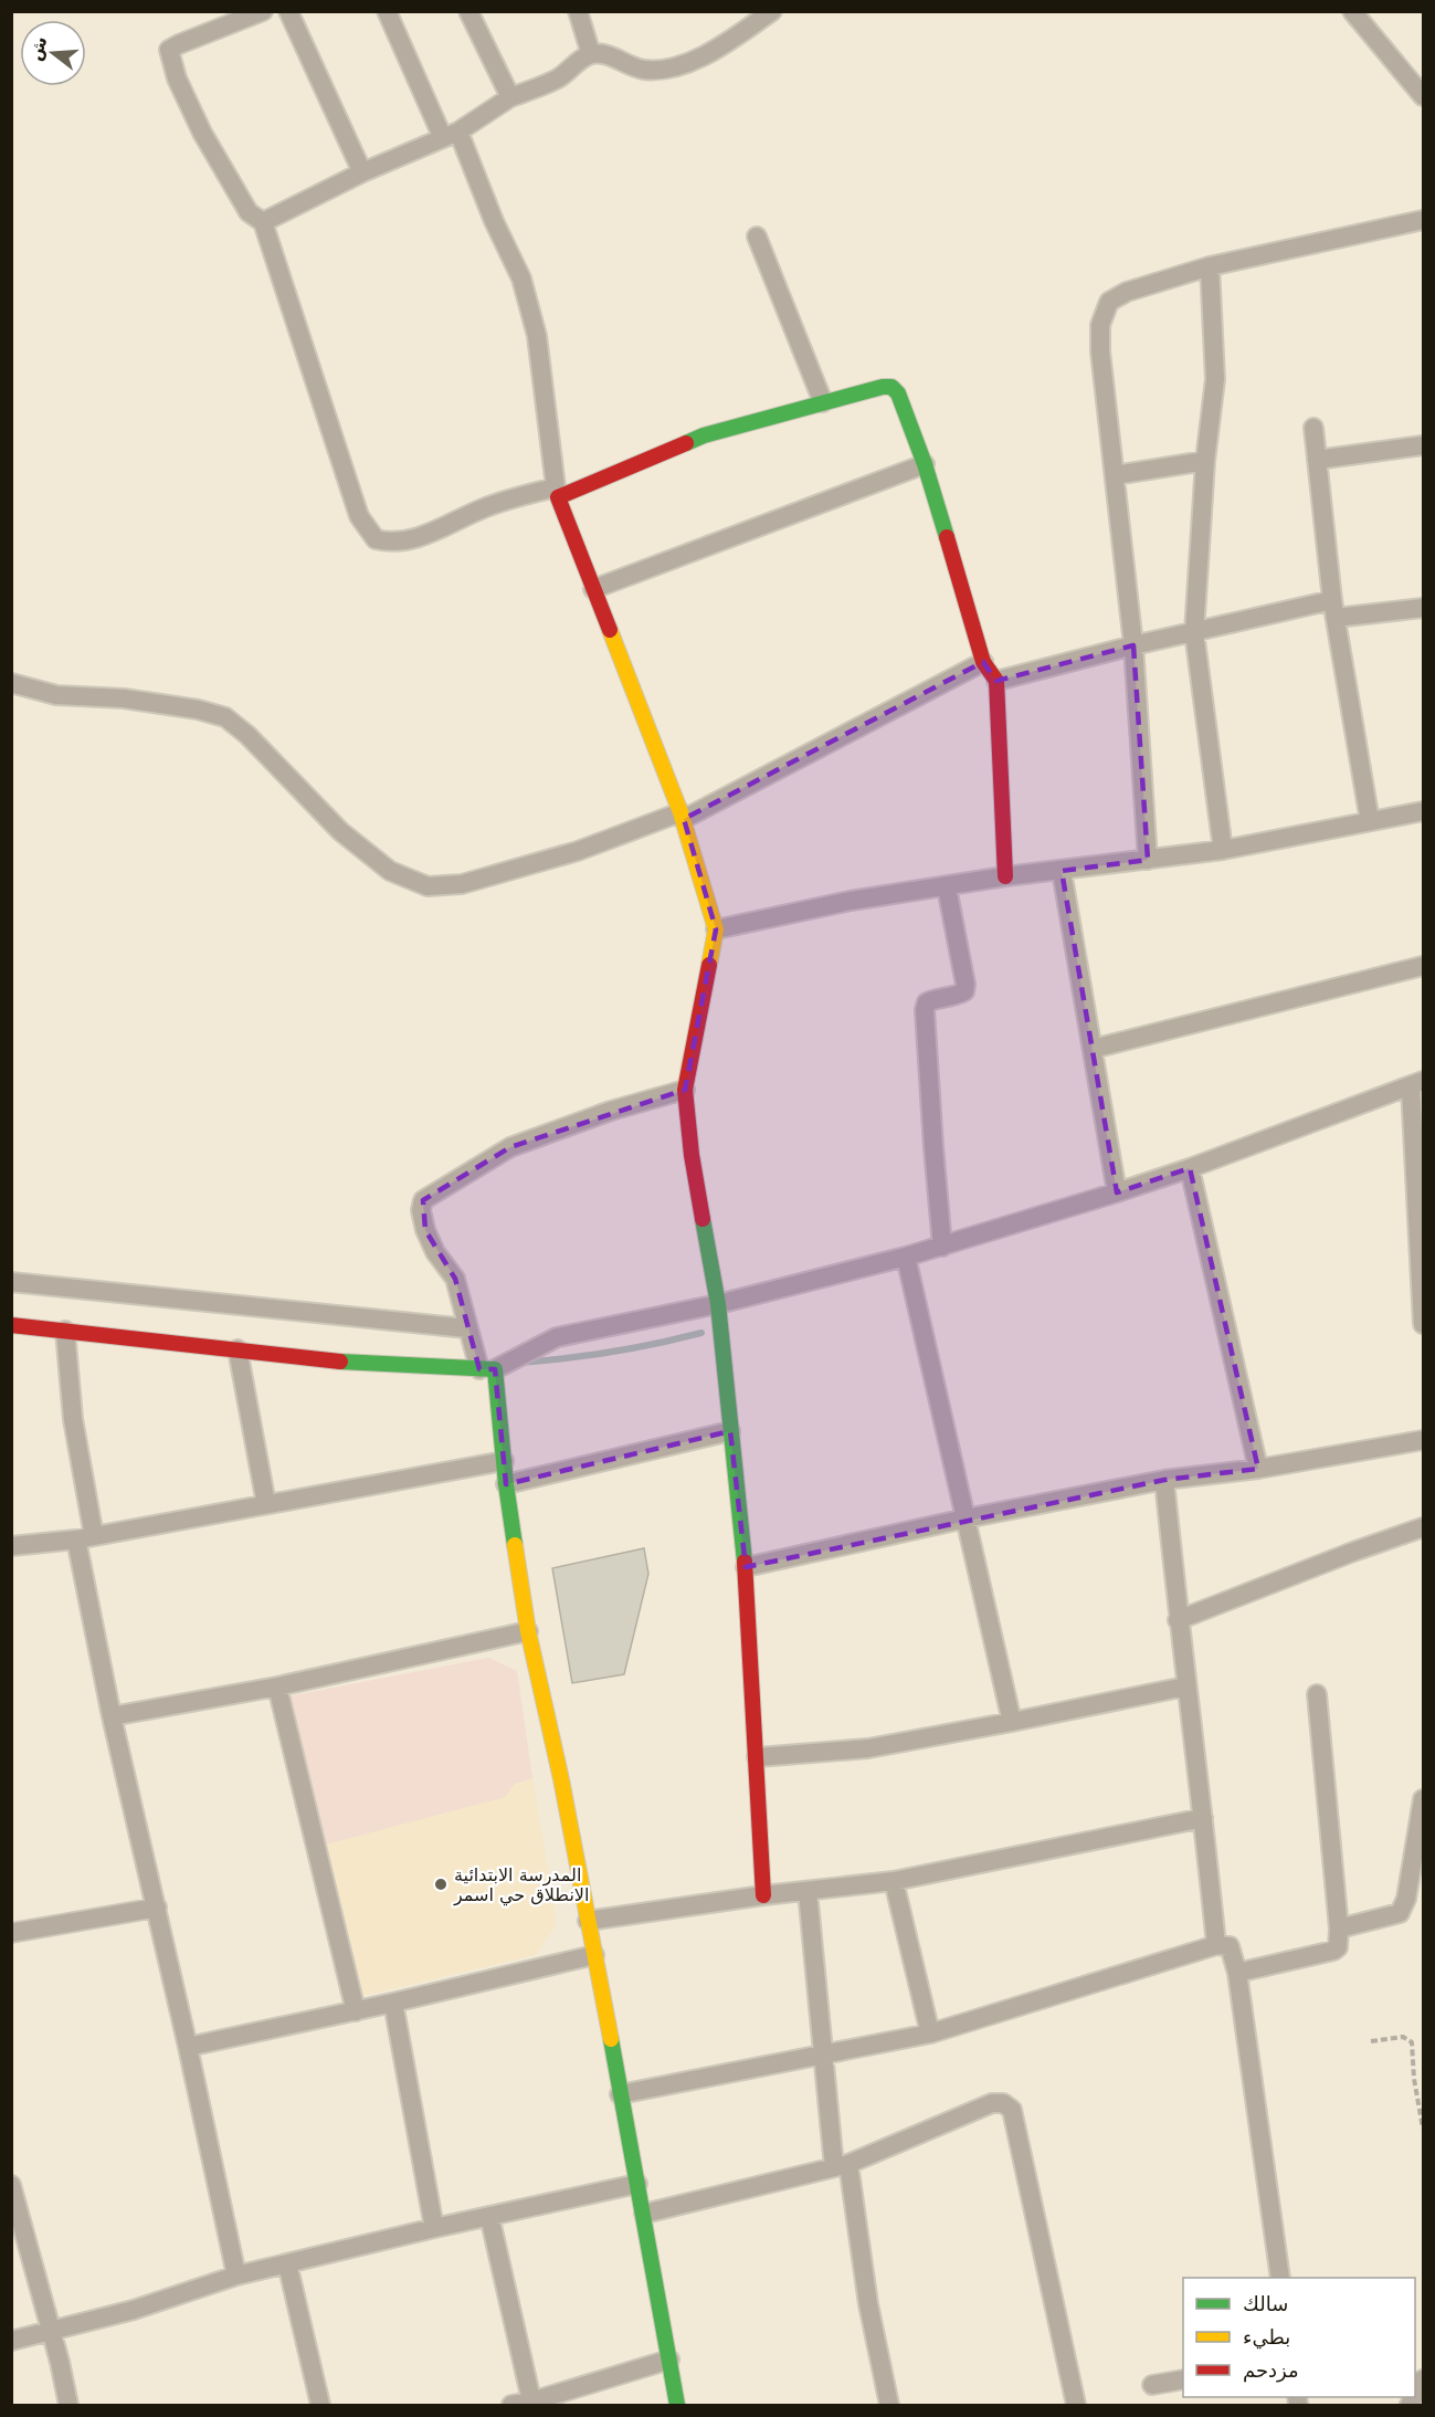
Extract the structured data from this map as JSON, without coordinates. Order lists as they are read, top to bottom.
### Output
{
  "places": ["المدرسة الابتدائية الانطلاق حي اسمر"],
  "legend": ["سالك", "بطيء", "مزدحم"],
  "north": "left"
}
